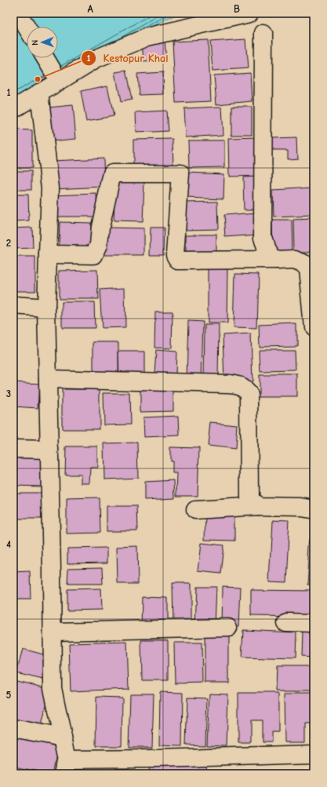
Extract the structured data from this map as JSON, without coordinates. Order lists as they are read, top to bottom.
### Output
{
  "places": ["Kestopur Khal"],
  "north": "left",
  "grid": {
    "columns": ["A", "B"],
    "rows": [
      "1",
      "2",
      "3",
      "4",
      "5"
    ]
  }
}
